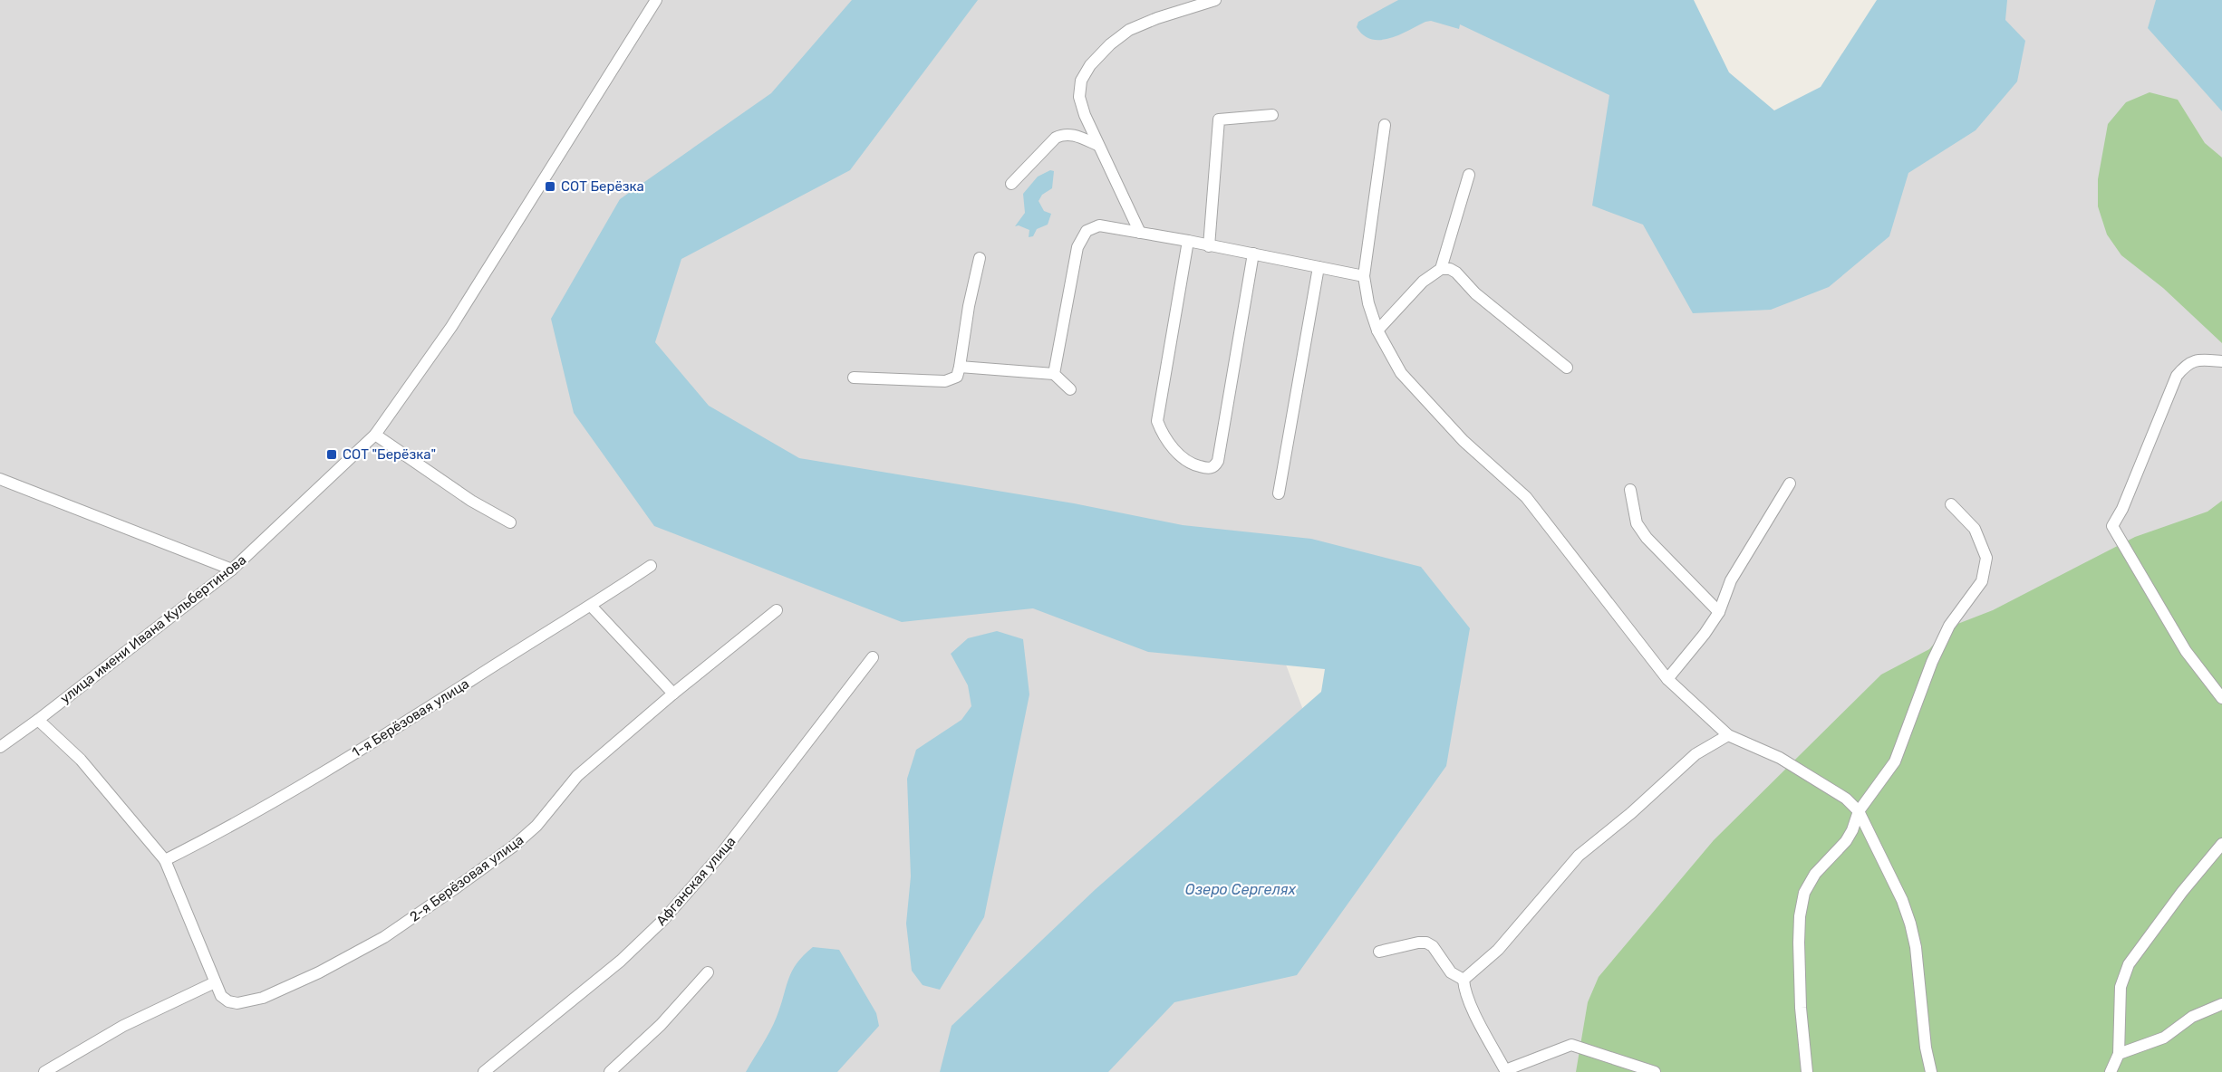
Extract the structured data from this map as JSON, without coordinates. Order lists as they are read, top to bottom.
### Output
{
  "streets": {
    "street": [
      "улица имени Ивана Кульбертинова",
      "1-я Берёзовая улица",
      "2-я Берёзовая улица",
      "Афганская улица"
    ]
  },
  "water": ["Озеро Сергелях"],
  "places": {
    "transit": ["СОТ Берёзка", "СОТ \"Берёзка\""]
  }
}
